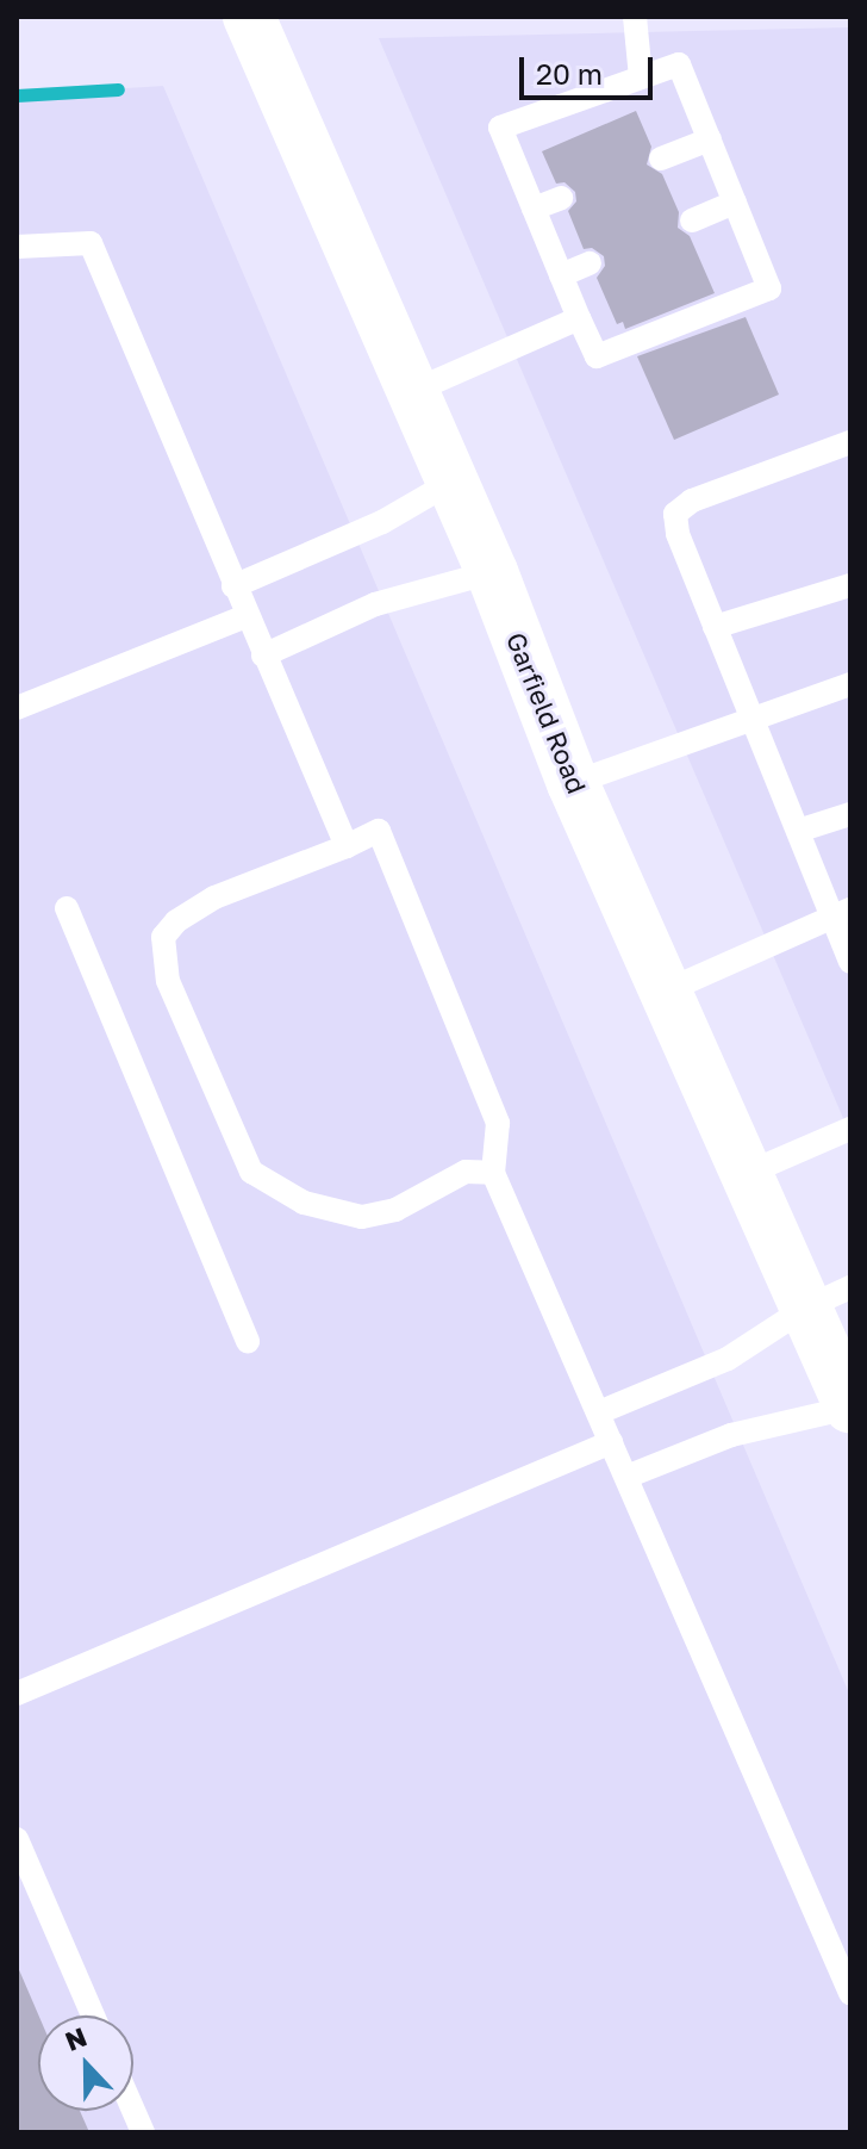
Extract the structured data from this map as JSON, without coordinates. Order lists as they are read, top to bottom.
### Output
{
  "streets": {
    "main road": ["Garfield Road"]
  },
  "scale_bar": "20 m",
  "north": "top"
}
